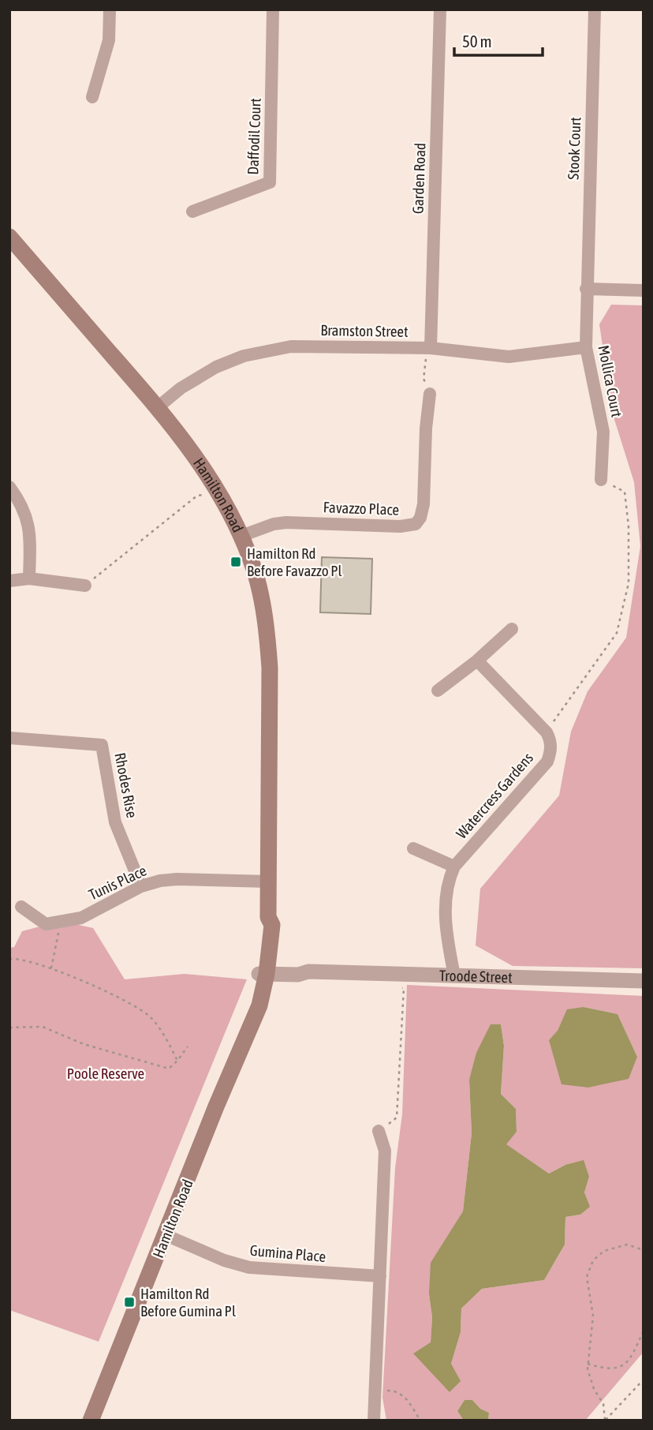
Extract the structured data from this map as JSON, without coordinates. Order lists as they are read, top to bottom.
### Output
{
  "streets": {
    "main road": ["Hamilton Road"],
    "street": [
      "Daffodil Court",
      "Stook Court",
      "Garden Road",
      "Bramston Street",
      "Mollica Court",
      "Favazzo Place",
      "Rhodes Rise",
      "Watercress Gardens",
      "Tunis Place",
      "Troode Street",
      "Gumina Place"
    ]
  },
  "crossings": [
    ["Stook Court", "Mollica Court"],
    ["Garden Road", "Bramston Street"],
    ["Bramston Street", "Mollica Court"],
    ["Bramston Street", "Hamilton Road"],
    ["Hamilton Road", "Favazzo Place"],
    ["Hamilton Road", "Tunis Place"],
    ["Hamilton Road", "Troode Street"],
    ["Hamilton Road", "Gumina Place"],
    ["Rhodes Rise", "Tunis Place"],
    ["Watercress Gardens", "Troode Street"]
  ],
  "parks": ["Poole Reserve"],
  "places": {
    "transit": ["Hamilton Rd Before Favazzo Pl", "Hamilton Rd Before Gumina Pl"]
  },
  "scale_bar": "50 m"
}
